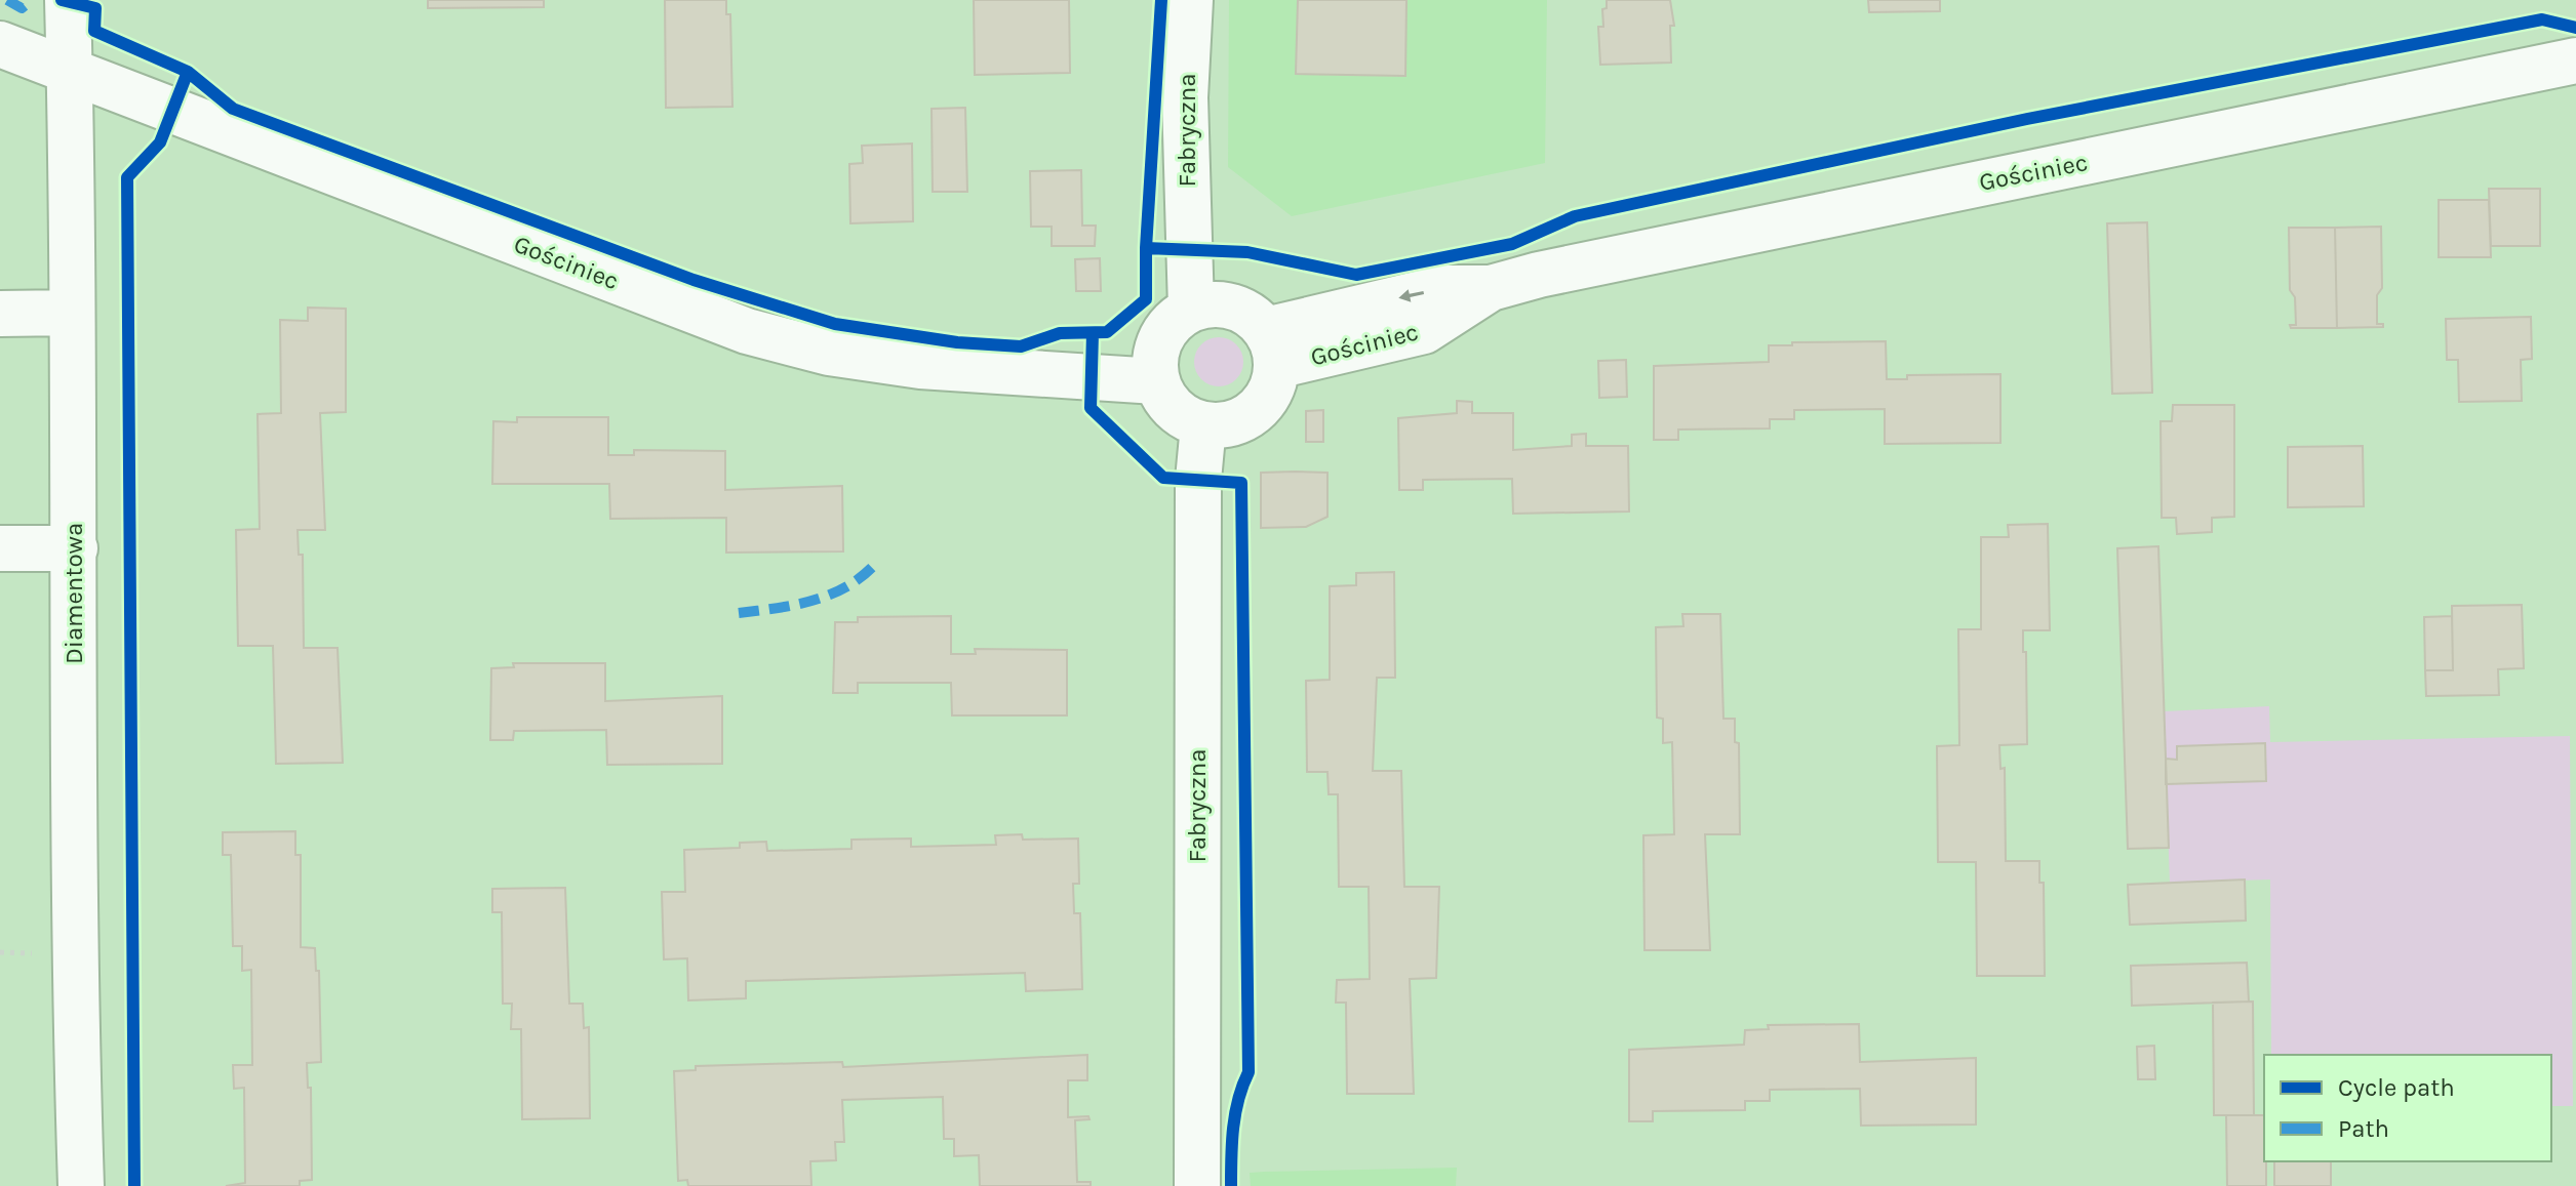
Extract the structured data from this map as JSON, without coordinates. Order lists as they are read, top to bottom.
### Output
{
  "streets": {
    "street": ["Fabryczna", "Gościniec", "Diamentowa"]
  },
  "crossings": [
    ["Fabryczna", "Gościniec"],
    ["Gościniec", "Diamentowa"]
  ],
  "legend": ["Cycle path", "Path"]
}
